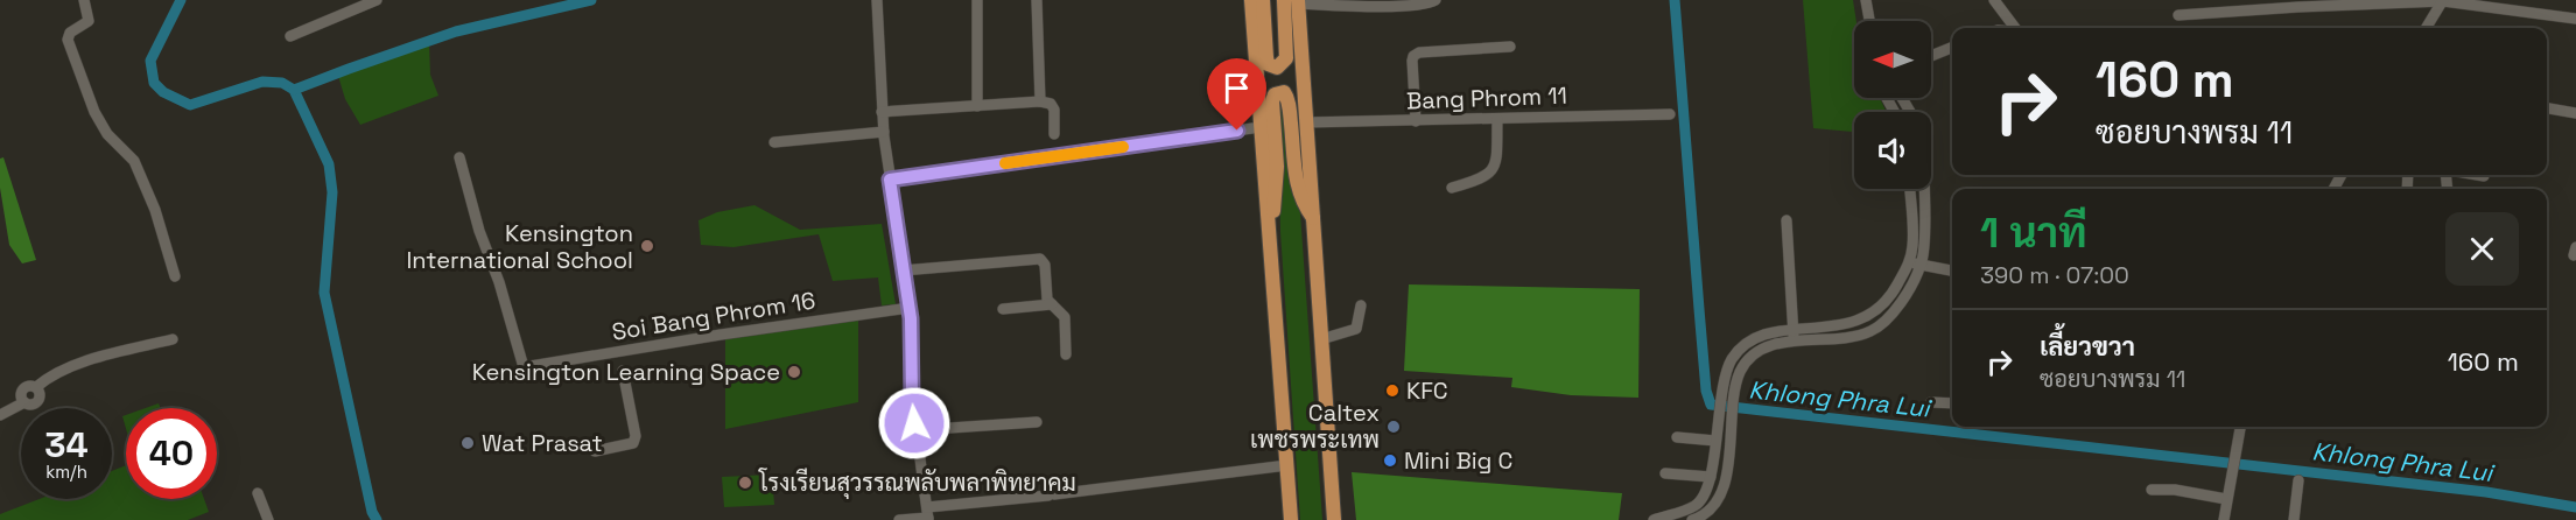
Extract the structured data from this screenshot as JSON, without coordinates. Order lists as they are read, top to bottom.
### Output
{
  "streets": {
    "street": ["Bang Phrom 11", "Soi Bang Phrom 16"]
  },
  "water": ["Khlong Phra Lui"],
  "places": [
    "Kensington International School",
    "Kensington Learning Space",
    "KFC",
    "Caltex เพชรพระเทพ",
    "Wat Prasat",
    "Mini Big C",
    "โรงเรียนสุวรรณพลับพลาพิทยาคม"
  ],
  "north": "left",
  "page": {
    "turn": ["160 m", "ซอยบางพรม 11"],
    "heading": ["1 นาที", "390 m · 07:00"],
    "list": [
      {
        "name": "เลี้ยวขวา",
        "note": "ซอยบางพรม 11",
        "value": "160 m"
      }
    ],
    "speed": "34 km/h",
    "limit": "40"
  }
}
